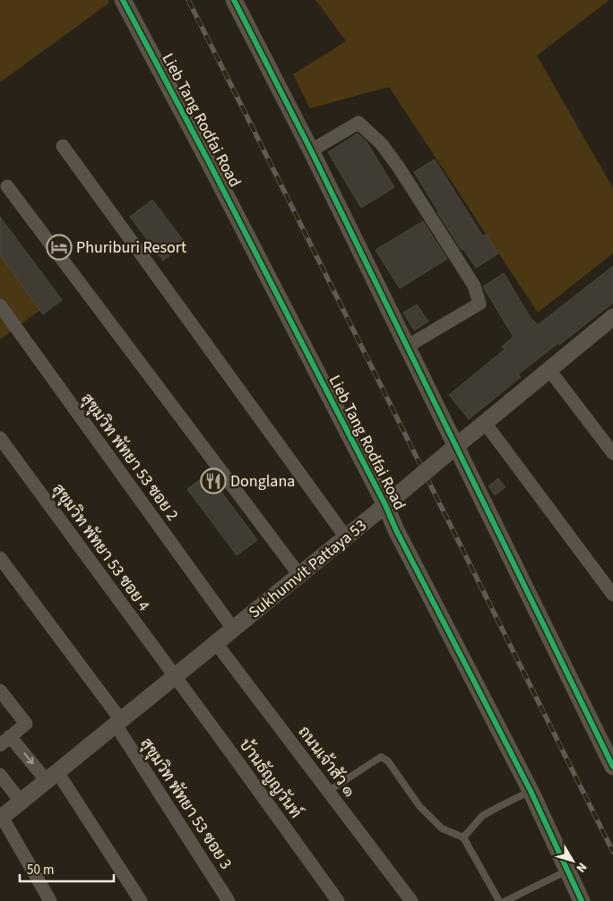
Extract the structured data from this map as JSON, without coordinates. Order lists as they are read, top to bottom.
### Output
{
  "streets": {
    "street": [
      "Lieb Tang Rodfai Road",
      "สุขุมวิท พัทยา 53 ซอย 2",
      "สุขุมวิท พัทยา 53 ซอย 4",
      "Sukhumvit Pattaya 53",
      "ถนนเจ้าสัว ๑",
      "บ้านธัญญวันท์",
      "สุขุมวิท พัทยา 53 ซอย 3"
    ]
  },
  "crossings": [
    ["Lieb Tang Rodfai Road", "Sukhumvit Pattaya 53"],
    ["สุขุมวิท พัทยา 53 ซอย 2", "Sukhumvit Pattaya 53"],
    ["สุขุมวิท พัทยา 53 ซอย 4", "Sukhumvit Pattaya 53"],
    ["สุขุมวิท พัทยา 53 ซอย 4", "บ้านธัญญวันท์"],
    ["Sukhumvit Pattaya 53", "ถนนเจ้าสัว ๑"],
    ["Sukhumvit Pattaya 53", "บ้านธัญญวันท์"],
    ["Sukhumvit Pattaya 53", "สุขุมวิท พัทยา 53 ซอย 3"]
  ],
  "places": {
    "hotel": ["Phuriburi Resort"],
    "restaurant": ["Donglana"]
  },
  "scale_bar": "50 m",
  "north": "bottom right"
}
